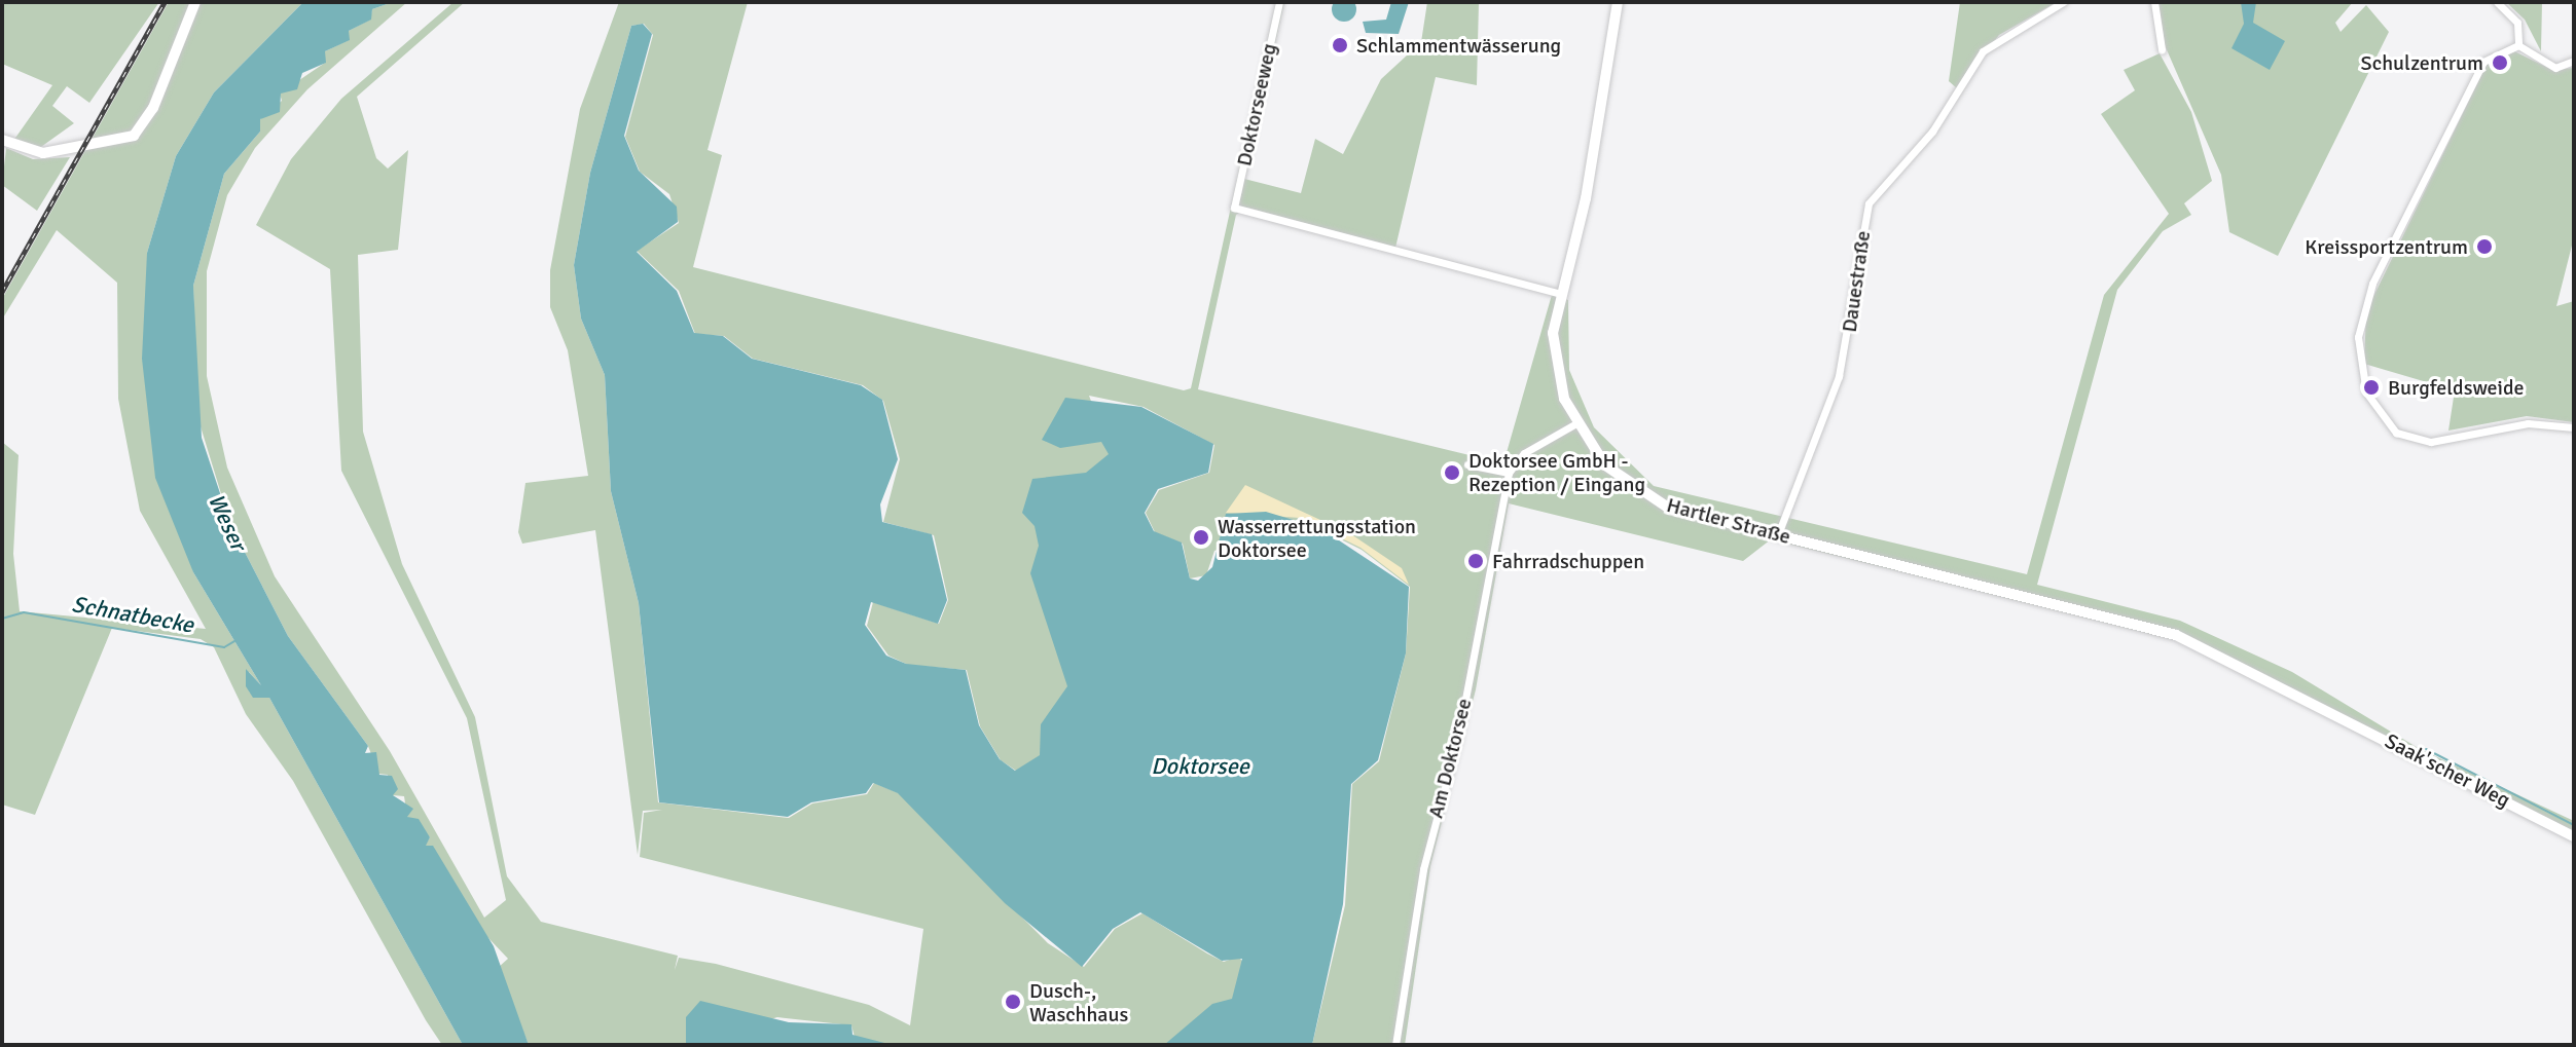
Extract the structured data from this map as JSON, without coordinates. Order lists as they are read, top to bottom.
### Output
{
  "streets": {
    "main road": ["Hartler Straße", "Saak'scher Weg"],
    "street": ["Doktorseeweg", "Dauestraße", "Am Doktorsee"]
  },
  "crossings": [
    ["Doktorseeweg", "Hartler Straße"],
    ["Dauestraße", "Hartler Straße"],
    ["Hartler Straße", "Saak'scher Weg"]
  ],
  "water": ["Weser", "Schnatbecke", "Doktorsee"],
  "places": [
    "Schlammentwässerung",
    "Schulzentrum",
    "Kreissportzentrum",
    "Burgfeldsweide",
    "Doktorsee GmbH - Rezeption / Eingang",
    "Wasserrettungsstation Doktorsee",
    "Fahrradschuppen",
    "Dusch-, Waschhaus"
  ]
}
